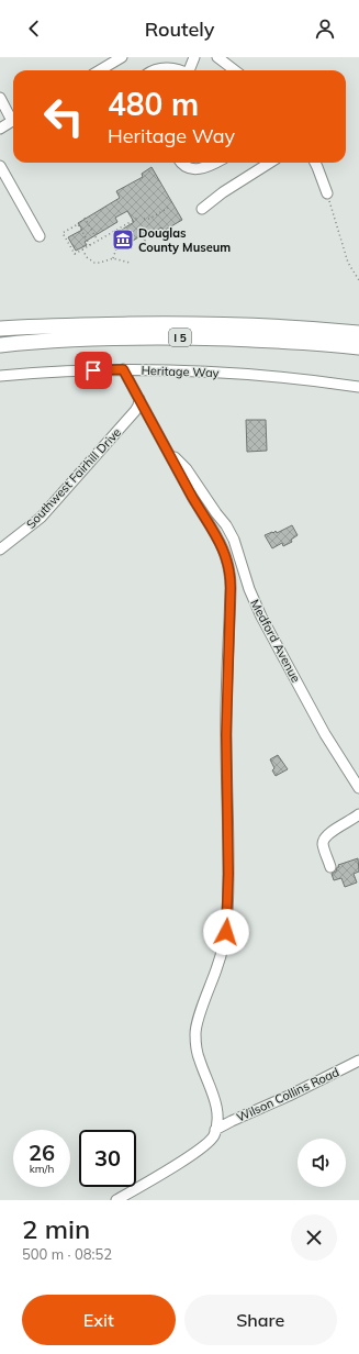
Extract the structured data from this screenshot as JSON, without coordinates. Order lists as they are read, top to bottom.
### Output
{
  "streets": {
    "highway": ["I 5"],
    "street": [
      "Heritage Way",
      "Southwest Fairhill Drive",
      "Medford Avenue",
      "Wilson Collins Road"
    ]
  },
  "crossings": [
    ["Heritage Way", "Wilson Collins Road"],
    ["Southwest Fairhill Drive", "Wilson Collins Road"],
    ["Medford Avenue", "Wilson Collins Road"]
  ],
  "places": {
    "museum": ["Douglas County Museum"]
  },
  "page": {
    "header": "Routely",
    "turn": ["480 m", "Heritage Way"],
    "speed": "26 km/h",
    "limit": "30",
    "heading": ["2 min", "500 m · 08:52"],
    "buttons": ["Exit", "Share"]
  }
}
